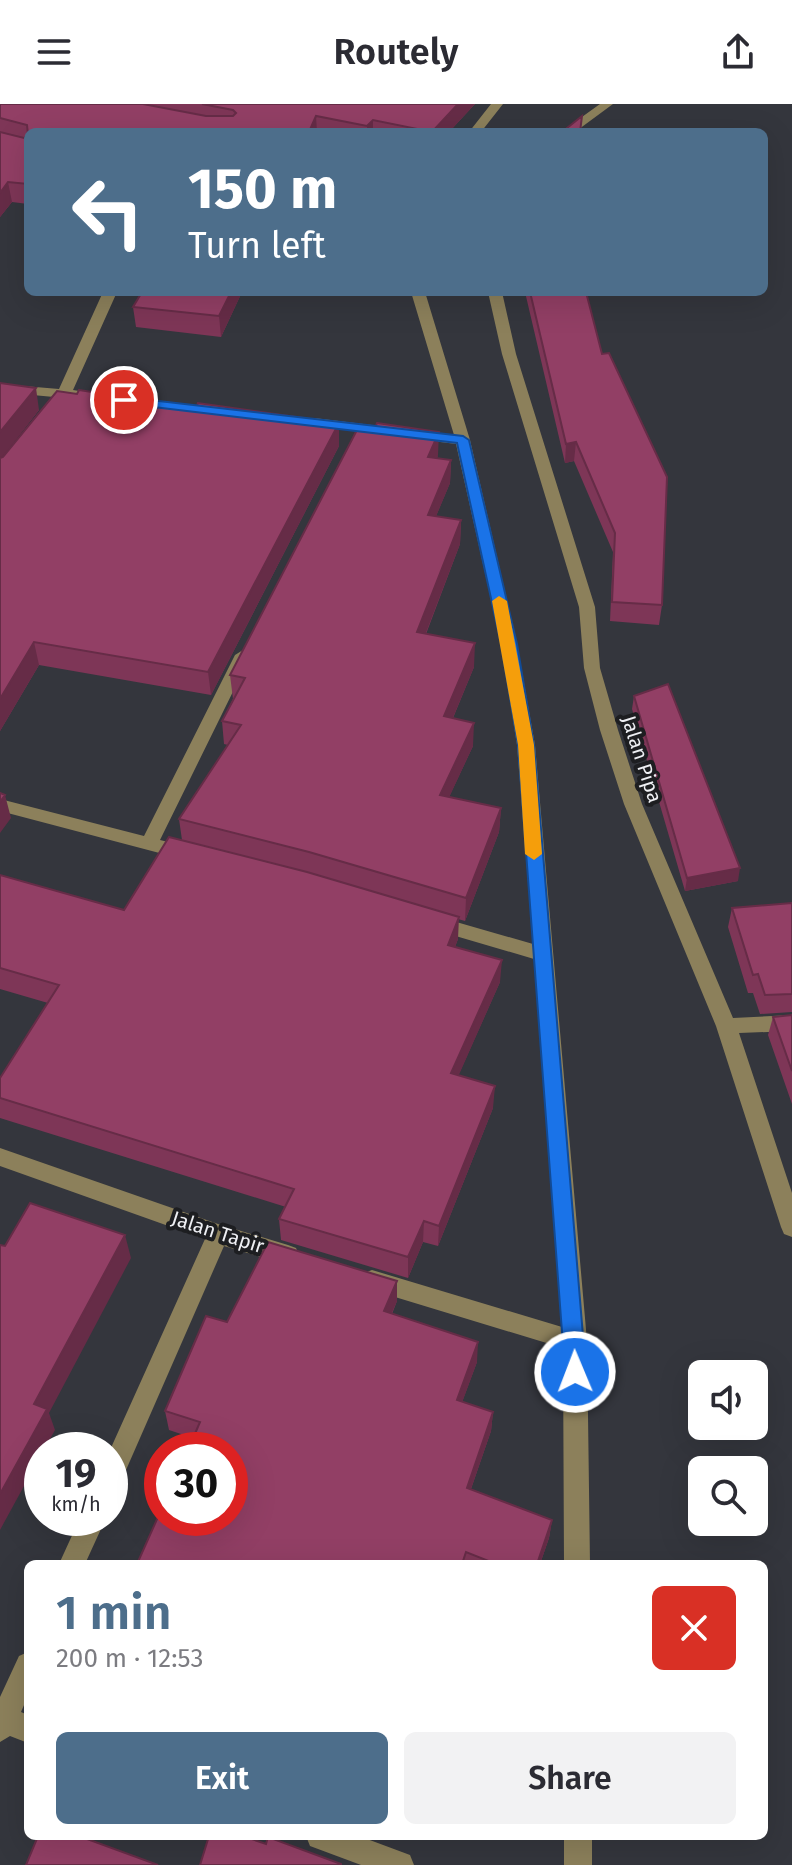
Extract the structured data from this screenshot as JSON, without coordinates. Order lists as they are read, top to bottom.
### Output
{
  "streets": {
    "street": ["Jalan Pipa", "Jalan Tapir"]
  },
  "page": {
    "header": "Routely",
    "turn": ["150 m", "Turn left"],
    "speed": "19 km/h",
    "limit": "30",
    "heading": ["1 min", "200 m · 12:53"],
    "buttons": ["Exit", "Share"]
  }
}
